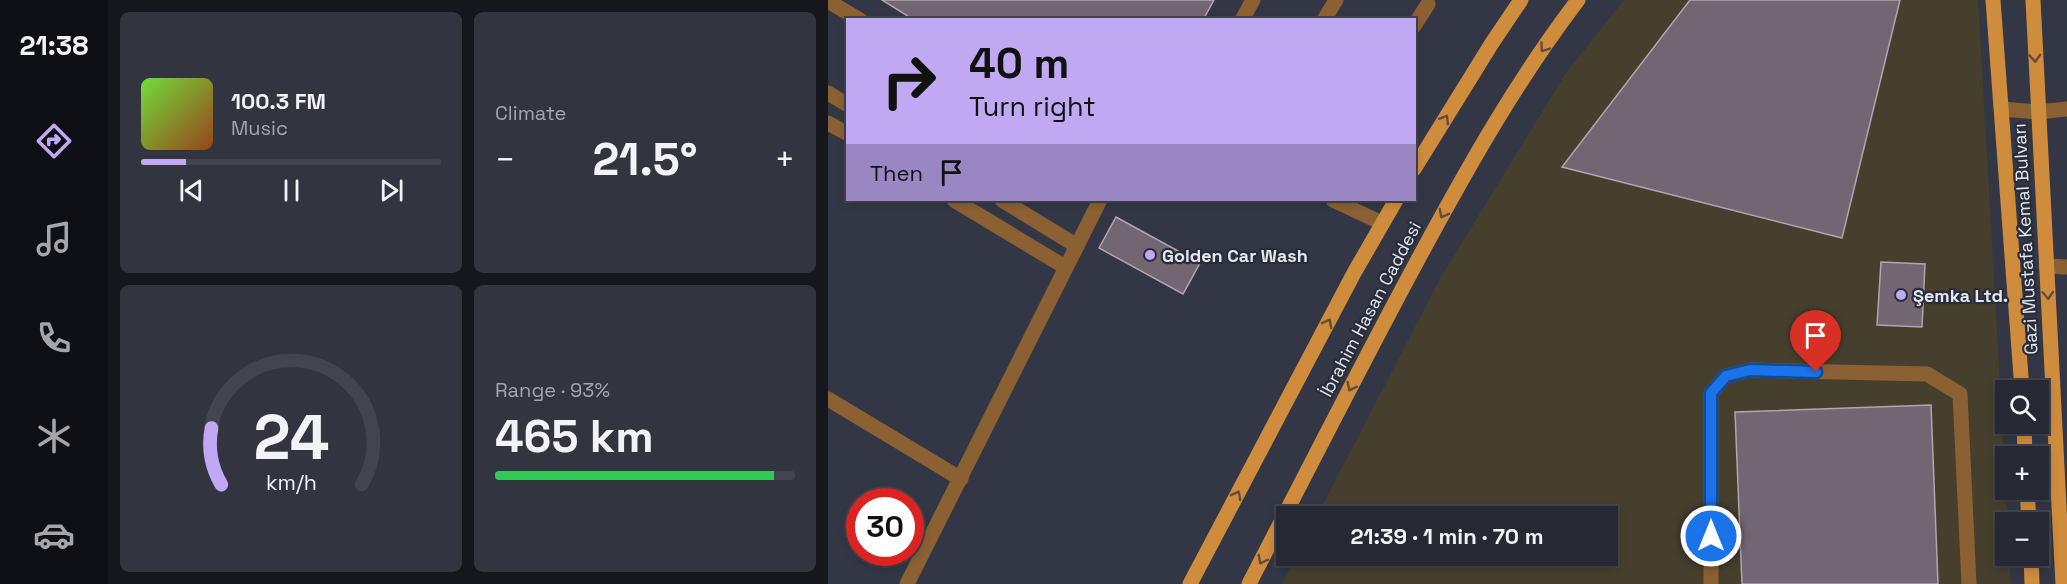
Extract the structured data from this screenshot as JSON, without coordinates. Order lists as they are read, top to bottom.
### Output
{
  "streets": {
    "main road": ["Gazi Mustafa Kemal Bulvarı", "İbrahim Hasan Caddesi"]
  },
  "places": ["Golden Car Wash", "Şemka Ltd."],
  "page": {
    "tabs": "21:38",
    "tile": [
      "Climate",
      ["Range · 93%", "465 km"]
    ],
    "turn": ["40 m", "Turn right"],
    "song": ["100.3 FM", "Music"],
    "heat": ["−", "21.5°", "+"],
    "then": "Then",
    "map_buttons": ["+", "−"],
    "limit": "30",
    "trip": "21:39 · 1 min · 70 m",
    "gauge": ["24", "km/h"]
  }
}
